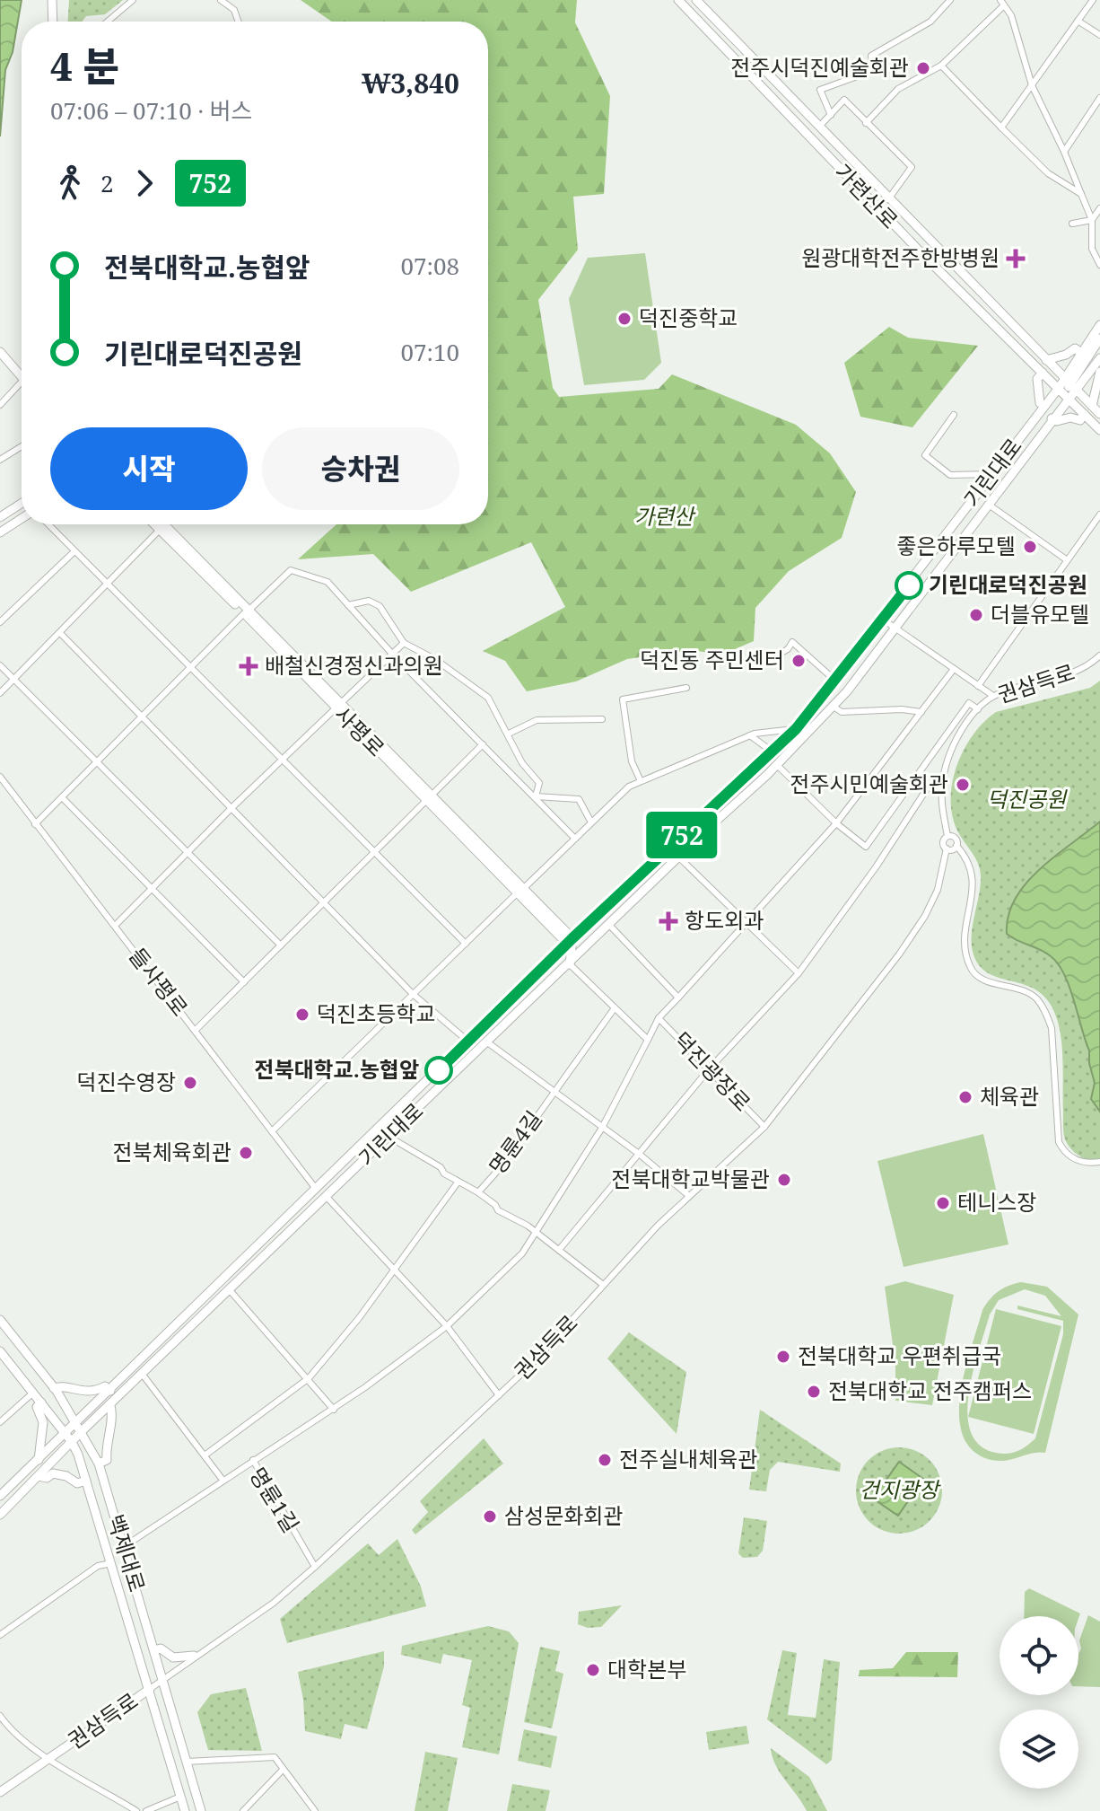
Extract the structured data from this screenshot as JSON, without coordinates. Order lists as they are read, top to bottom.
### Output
{
  "streets": {
    "street": [
      "가련산로",
      "기린대로",
      "권삼득로",
      "사평로",
      "들사평로",
      "덕진광장로",
      "명륜4길",
      "명륜1길",
      "백제대로"
    ]
  },
  "crossings": [
    ["가련산로", "기린대로"],
    ["기린대로", "사평로"],
    ["기린대로", "들사평로"],
    ["기린대로", "덕진광장로"],
    ["기린대로", "명륜4길"],
    ["기린대로", "명륜1길"],
    ["기린대로", "백제대로"],
    ["권삼득로", "덕진광장로"],
    ["권삼득로", "명륜4길"],
    ["권삼득로", "명륜1길"],
    ["권삼득로", "백제대로"],
    ["덕진광장로", "명륜4길"],
    ["명륜1길", "백제대로"]
  ],
  "parks": ["가련산", "덕진공원", "건지광장"],
  "places": {
    "other": [
      "전주시덕진예술회관",
      "덕진중학교",
      "좋은하루모텔",
      "기린대로덕진공원",
      "더블유모텔",
      "덕진동 주민센터",
      "전주시민예술회관",
      "덕진초등학교",
      "전북대학교.농협앞",
      "덕진수영장",
      "체육관",
      "전북체육회관",
      "전북대학교박물관",
      "테니스장",
      "전북대학교 우편취급국",
      "전북대학교 전주캠퍼스",
      "전주실내체육관",
      "삼성문화회관",
      "대학본부"
    ],
    "health": ["원광대학전주한방병원", "배철신경정신과의원", "항도외과"]
  },
  "lines": ["bus line 752"],
  "page": {
    "on_map": "752",
    "heading": ["4 분", "07:06 – 07:10 · 버스", "₩3,840"],
    "legs": ["2", "752"],
    "list": [
      {
        "name": "전북대학교.농협앞",
        "value": "07:08"
      },
      {
        "name": "기린대로덕진공원",
        "value": "07:10"
      }
    ],
    "buttons": ["시작", "승차권"]
  }
}
